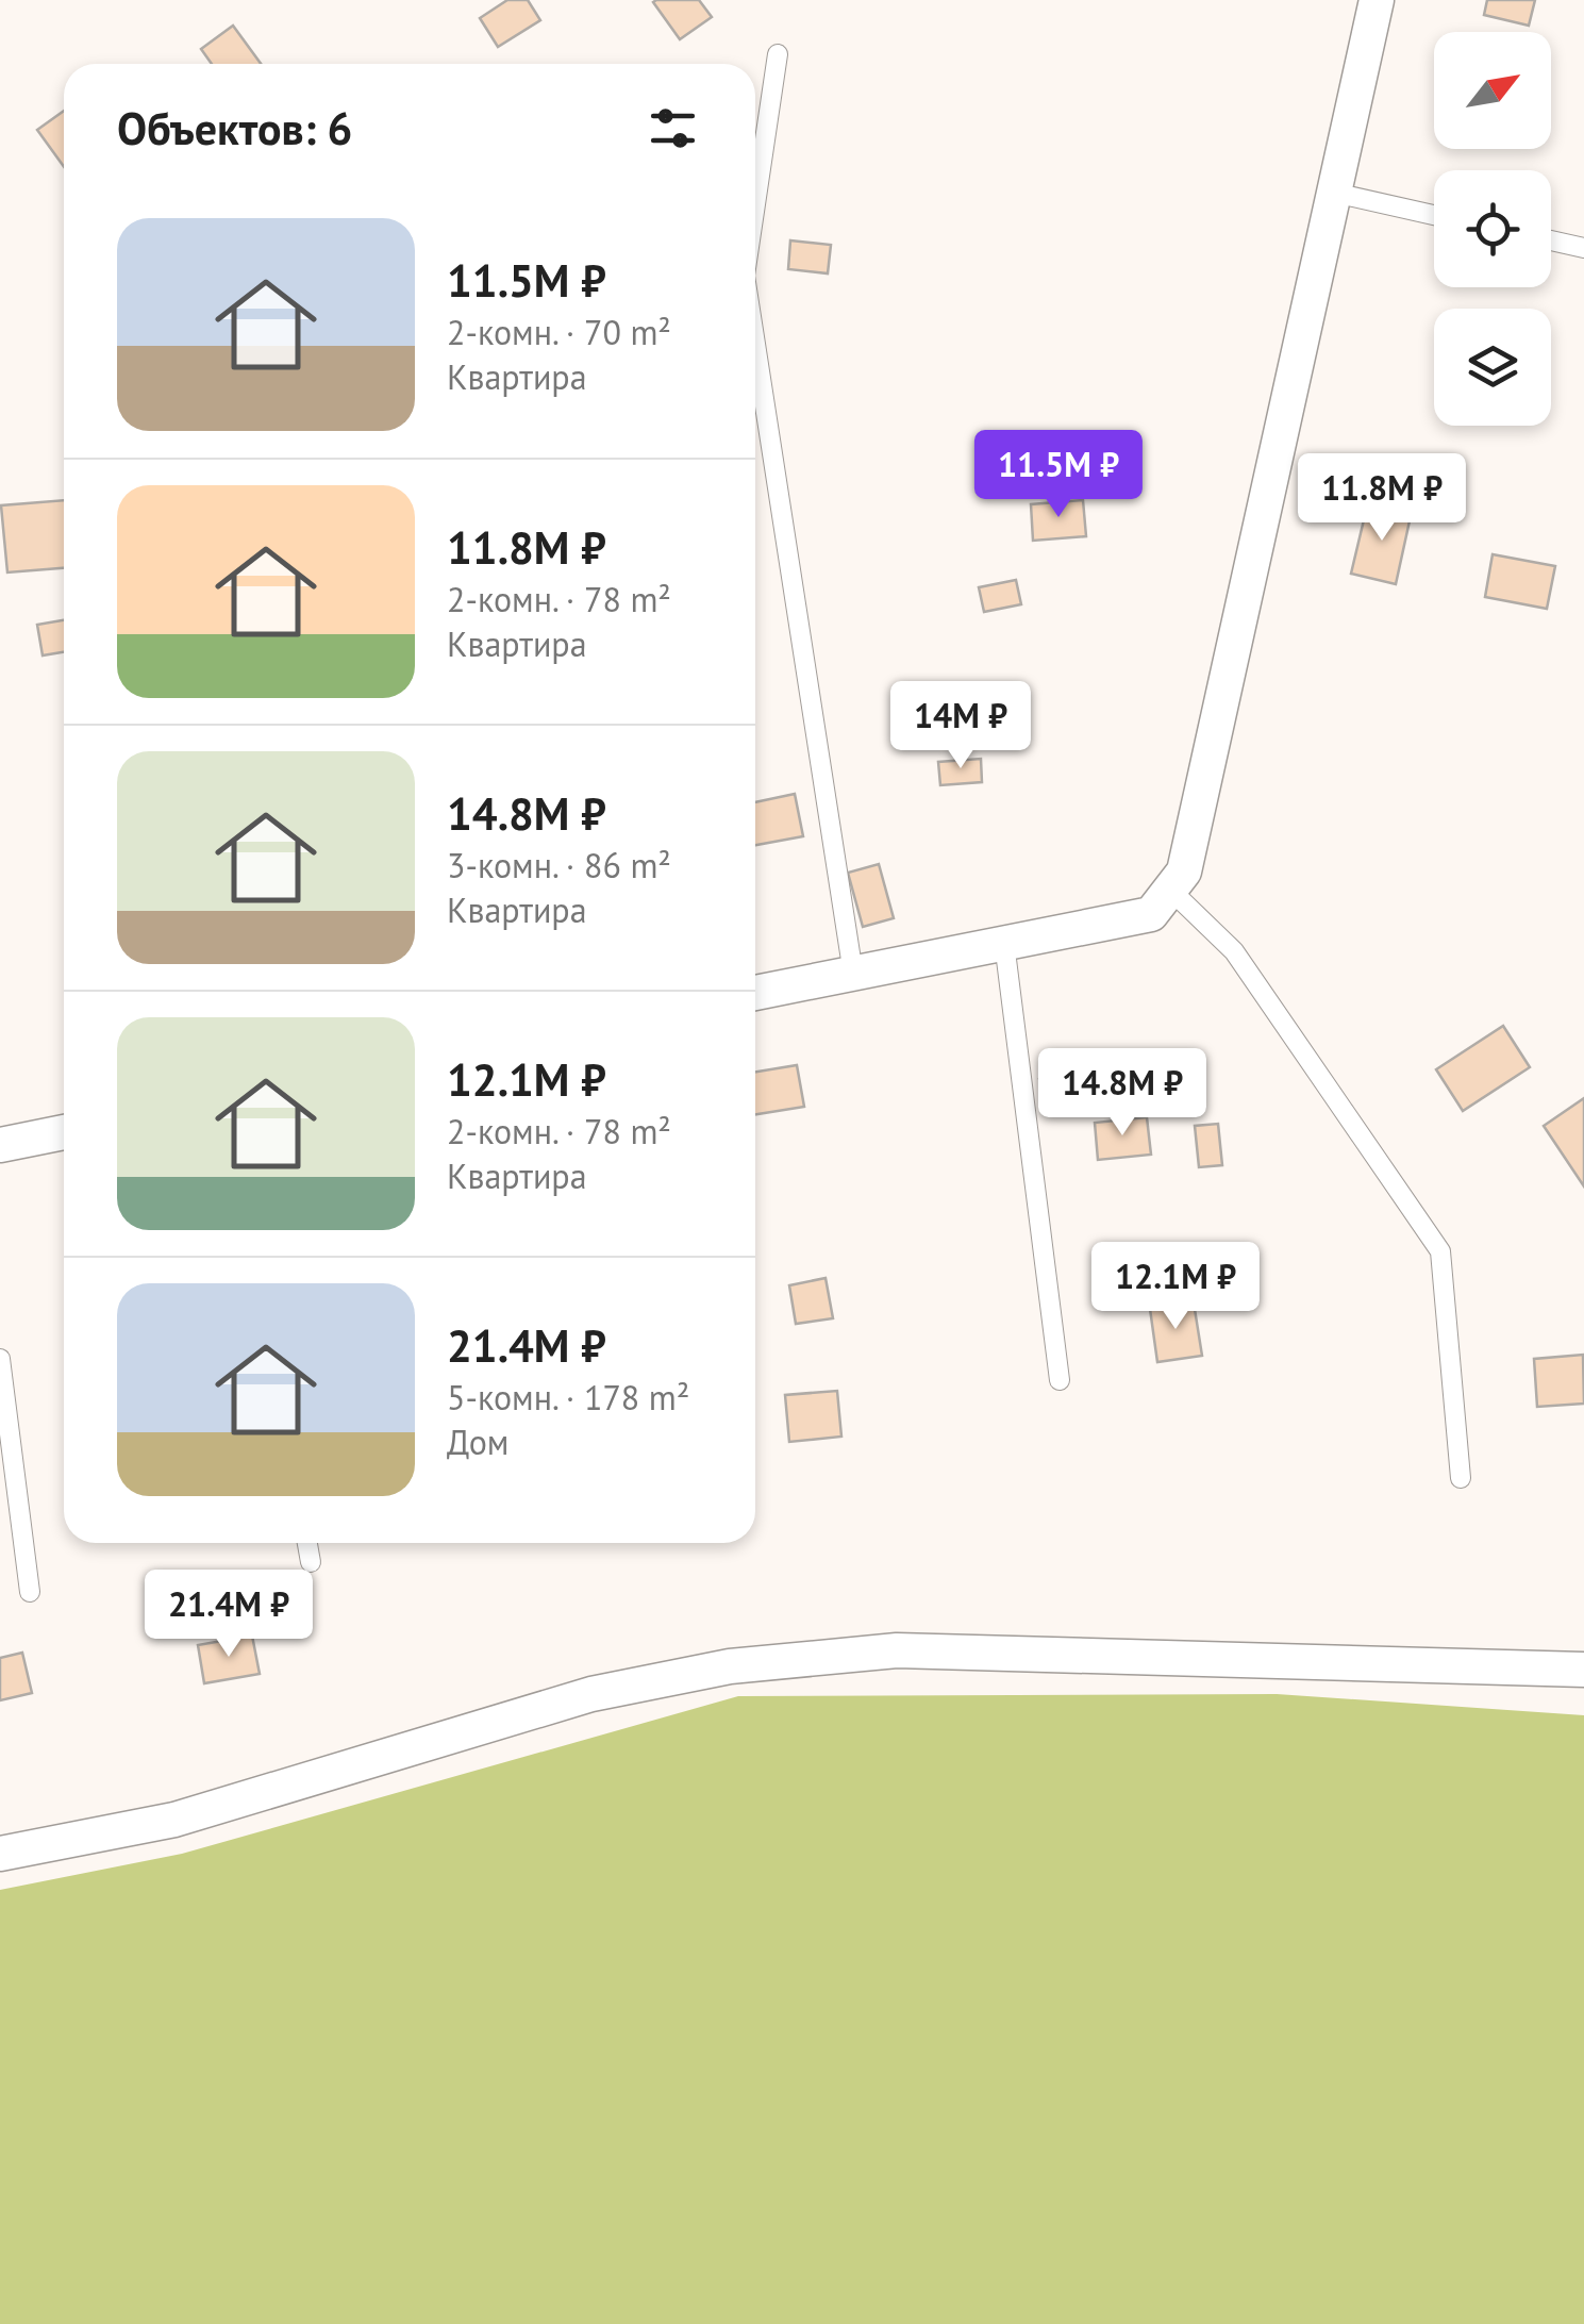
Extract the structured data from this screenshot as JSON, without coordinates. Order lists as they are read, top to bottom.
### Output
{
  "north": "top right",
  "page": {
    "heading": "Объектов: 6",
    "list": [
      {
        "name": "11.5M ₽",
        "note": "2-комн. · 70 m² · Квартира"
      },
      {
        "name": "11.8M ₽",
        "note": "2-комн. · 78 m² · Квартира"
      },
      {
        "name": "14.8M ₽",
        "note": "3-комн. · 86 m² · Квартира"
      },
      {
        "name": "12.1M ₽",
        "note": "2-комн. · 78 m² · Квартира"
      },
      {
        "name": "21.4M ₽",
        "note": "5-комн. · 178 m² · Дом"
      }
    ],
    "price": [
      "11.5M ₽",
      "11.8M ₽",
      "14M ₽",
      "14.8M ₽",
      "12.1M ₽",
      "21.4M ₽"
    ]
  }
}
